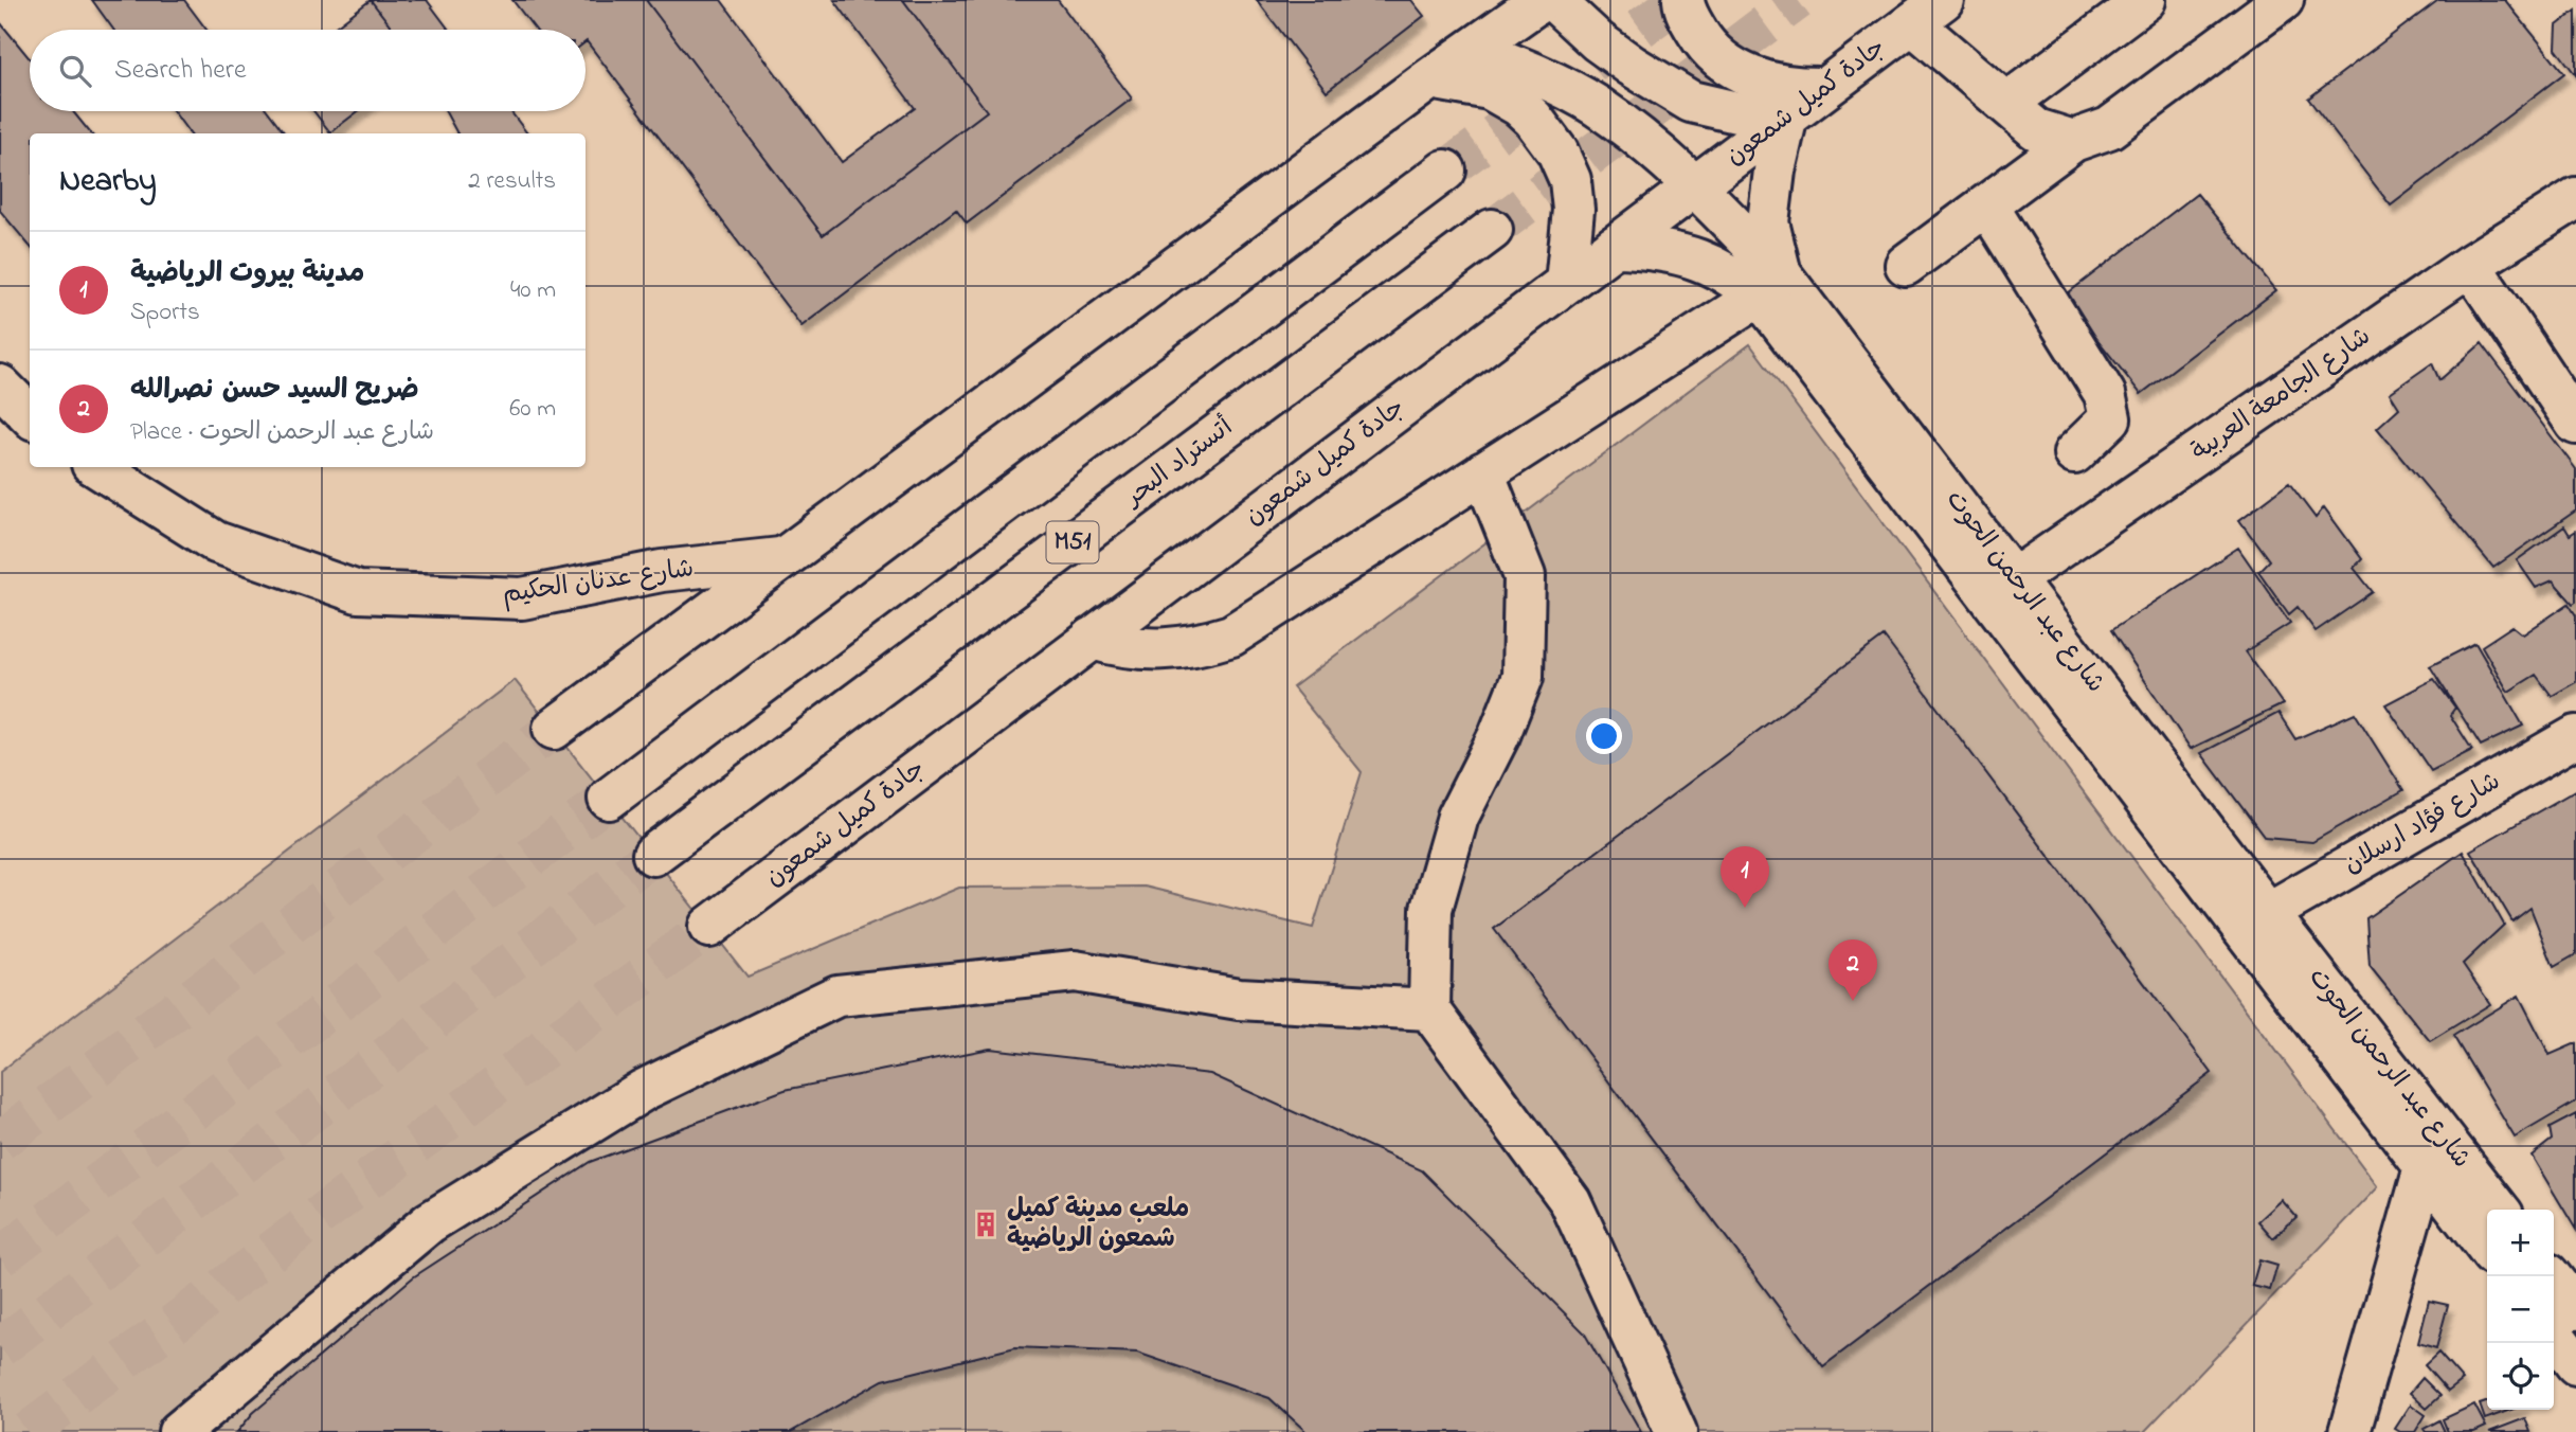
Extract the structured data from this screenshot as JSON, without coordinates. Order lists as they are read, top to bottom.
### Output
{
  "streets": {
    "main road": [
      "جادة كميل شمعون",
      "شارع الجامعة العربية",
      "أتستراد البحر",
      "M51",
      "شارع عدنان الحكيم",
      "شارع عبد الرحمن الحوت",
      "شارع فؤاد ارسلان"
    ]
  },
  "crossings": [
    ["جادة كميل شمعون", "شارع عبد الرحمن الحوت"],
    ["شارع الجامعة العربية", "شارع عبد الرحمن الحوت"],
    ["شارع عبد الرحمن الحوت", "شارع فؤاد ارسلان"]
  ],
  "places": {
    "building": ["ملعب مدينة كميل شمعون الرياضية"]
  },
  "page": {
    "search": "Search here",
    "heading": ["Nearby", "2 results"],
    "list": [
      {
        "mark": "1",
        "name": "مدينة بيروت الرياضية",
        "note": "Sports",
        "value": "40 m"
      },
      {
        "mark": "2",
        "name": "ضريح السيد حسن نصرالله",
        "note": "Place · شارع عبد الرحمن الحوت",
        "value": "60 m"
      }
    ],
    "pins": ["1", "2"],
    "map_buttons": ["+", "−"]
  }
}
